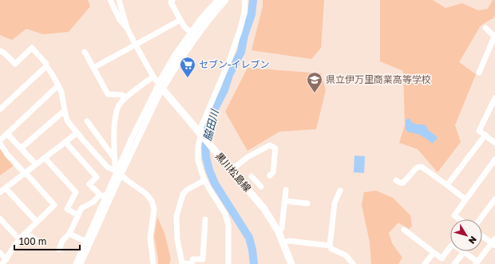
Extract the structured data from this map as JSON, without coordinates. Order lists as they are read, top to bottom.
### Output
{
  "streets": {
    "main road": ["黒川松島線"]
  },
  "water": ["脇田川"],
  "places": {
    "supermarket": ["セブン-イレブン"],
    "school or university": ["県立伊万里商業高等学校"]
  },
  "scale_bar": "100 m",
  "north": "bottom right"
}
